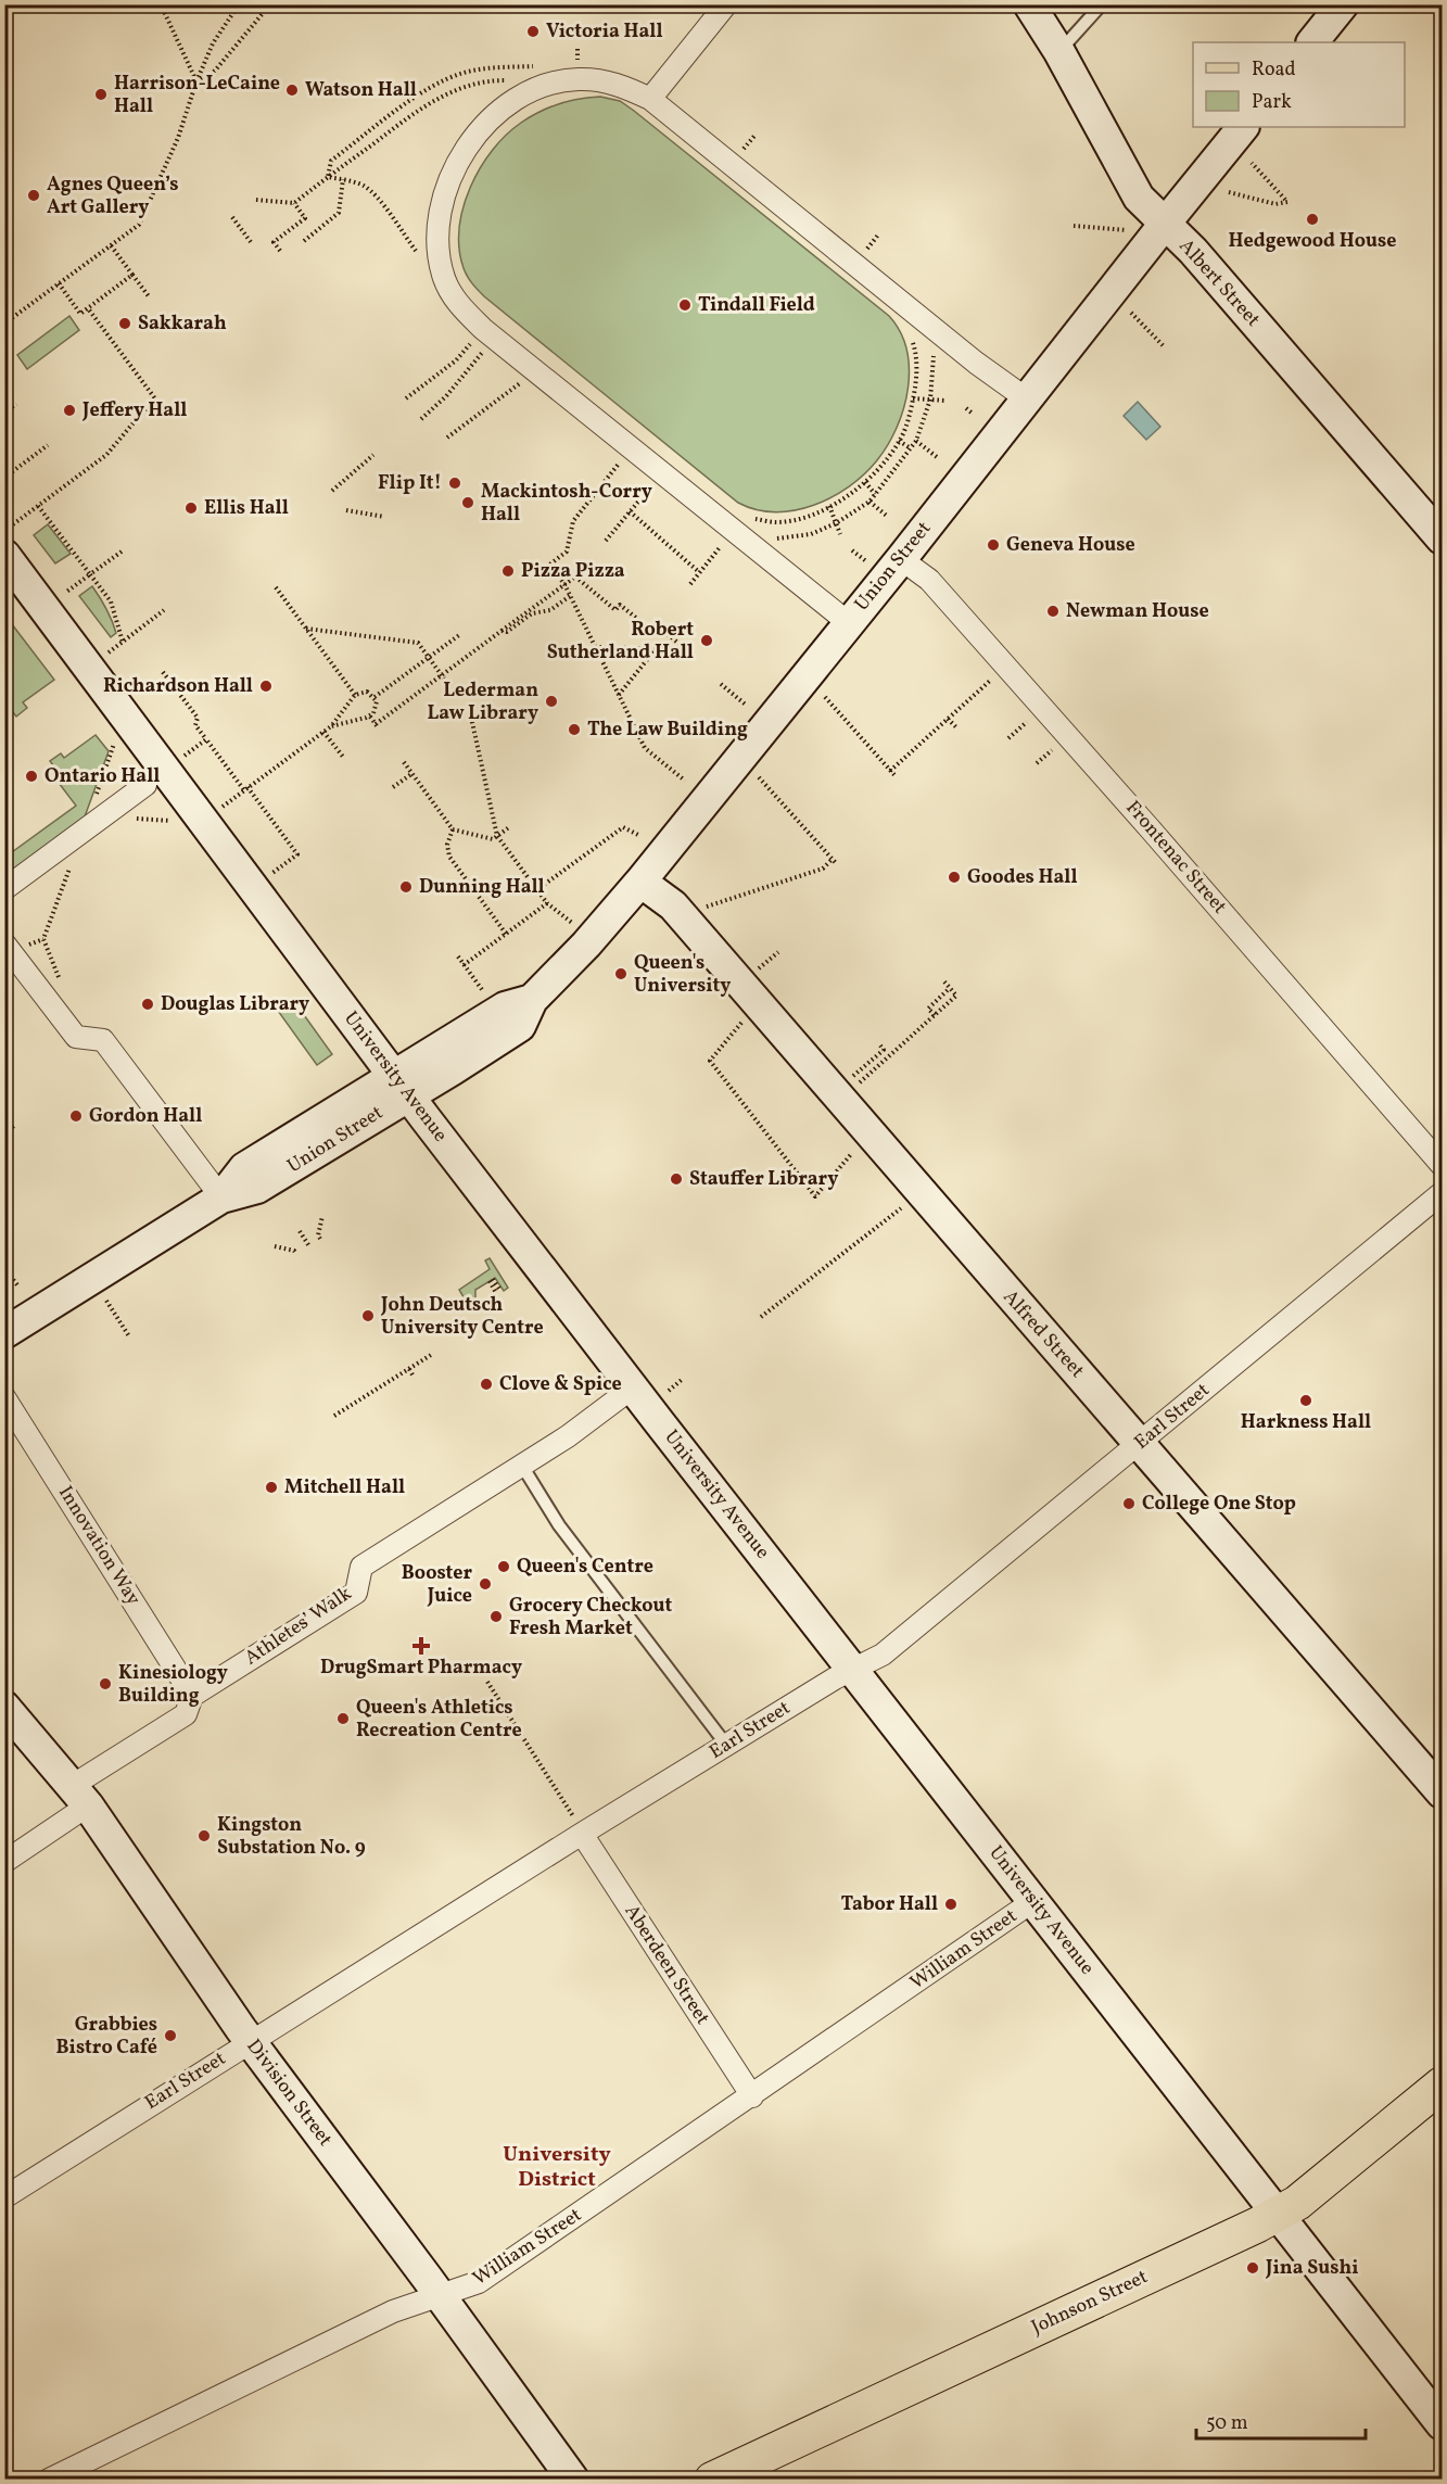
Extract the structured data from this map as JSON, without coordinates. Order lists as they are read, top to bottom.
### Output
{
  "streets": {
    "main road": [
      "Albert Street",
      "Union Street",
      "University Avenue",
      "Alfred Street",
      "Division Street",
      "Johnson Street"
    ],
    "street": [
      "Frontenac Street",
      "Earl Street",
      "Innovation Way",
      "Athletes’ Walk",
      "William Street",
      "Aberdeen Street"
    ]
  },
  "crossings": [
    ["Albert Street", "Union Street"],
    ["Union Street", "Frontenac Street"],
    ["Union Street", "University Avenue"],
    ["Union Street", "Alfred Street"],
    ["University Avenue", "Earl Street"],
    ["University Avenue", "Athletes’ Walk"],
    ["University Avenue", "William Street"],
    ["University Avenue", "Johnson Street"],
    ["Alfred Street", "Earl Street"],
    ["Earl Street", "Aberdeen Street"],
    ["Earl Street", "Division Street"],
    ["Innovation Way", "Athletes’ Walk"],
    ["Athletes’ Walk", "Division Street"],
    ["William Street", "Aberdeen Street"],
    ["William Street", "Division Street"]
  ],
  "districts": ["University District"],
  "places": {
    "other": [
      "Victoria Hall",
      "Watson Hall",
      "Harrison-LeCaine Hall",
      "Agnes Queen’s Art Gallery",
      "Hedgewood House",
      "Tindall Field",
      "Sakkarah",
      "Jeffery Hall",
      "Flip It!",
      "Mackintosh-Corry Hall",
      "Ellis Hall",
      "Geneva House",
      "Pizza Pizza",
      "Newman House",
      "Robert Sutherland Hall",
      "Richardson Hall",
      "Lederman Law Library",
      "The Law Building",
      "Ontario Hall",
      "Goodes Hall",
      "Dunning Hall",
      "Queen's University",
      "Douglas Library",
      "Gordon Hall",
      "Stauffer Library",
      "John Deutsch University Centre",
      "Clove & Spice",
      "Harkness Hall",
      "Mitchell Hall",
      "College One Stop",
      "Queen's Centre",
      "Booster Juice",
      "Grocery Checkout Fresh Market",
      "Kinesiology Building",
      "Queen's Athletics Recreation Centre",
      "Kingston Substation No. 9",
      "Tabor Hall",
      "Grabbies Bistro Café",
      "Jina Sushi"
    ],
    "health": ["DrugSmart Pharmacy"]
  },
  "legend": ["Road", "Park"],
  "scale_bar": "50 m"
}
